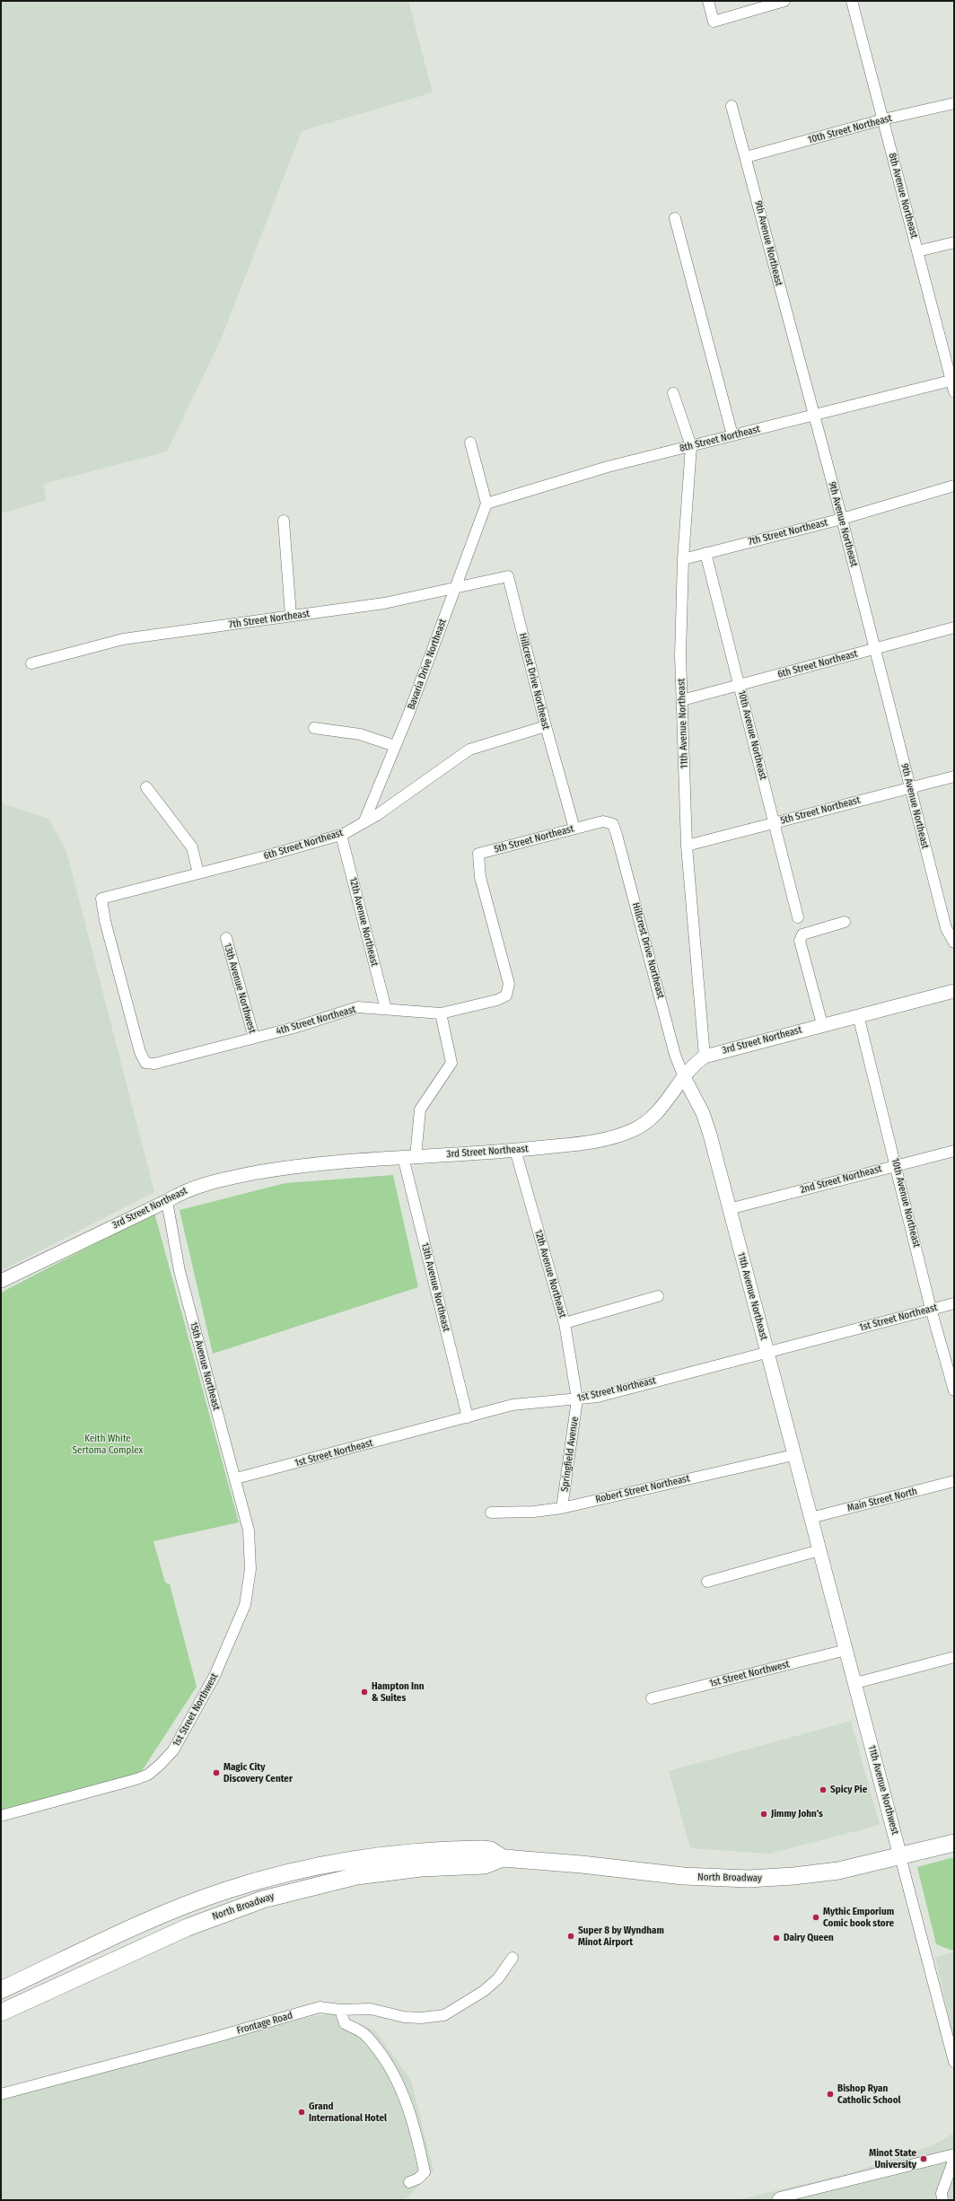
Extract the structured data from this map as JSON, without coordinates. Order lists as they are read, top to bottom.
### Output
{
  "streets": {
    "main road": ["North Broadway"],
    "street": [
      "10th Street Northeast",
      "8th Avenue Northeast",
      "9th Avenue Northeast",
      "8th Street Northeast",
      "7th Street Northeast",
      "Bavaria Drive Northeast",
      "6th Street Northeast",
      "Hillcrest Drive Northeast",
      "11th Avenue Northeast",
      "10th Avenue Northeast",
      "5th Street Northeast",
      "12th Avenue Northeast",
      "13th Avenue Northwest",
      "4th Street Northeast",
      "3rd Street Northeast",
      "2nd Street Northeast",
      "13th Avenue Northeast",
      "1st Street Northeast",
      "15th Avenue Northeast",
      "Springfield Avenue",
      "Robert Street Northeast",
      "Main Street North",
      "1st Street Northwest",
      "11th Avenue Northwest",
      "Frontage Road"
    ]
  },
  "crossings": [
    ["10th Street Northeast", "8th Avenue Northeast"],
    ["10th Street Northeast", "9th Avenue Northeast"],
    ["8th Avenue Northeast", "8th Street Northeast"],
    ["9th Avenue Northeast", "8th Street Northeast"],
    ["9th Avenue Northeast", "7th Street Northeast"],
    ["9th Avenue Northeast", "6th Street Northeast"],
    ["9th Avenue Northeast", "5th Street Northeast"],
    ["8th Street Northeast", "Bavaria Drive Northeast"],
    ["8th Street Northeast", "11th Avenue Northeast"],
    ["7th Street Northeast", "Bavaria Drive Northeast"],
    ["7th Street Northeast", "Hillcrest Drive Northeast"],
    ["7th Street Northeast", "11th Avenue Northeast"],
    ["7th Street Northeast", "10th Avenue Northeast"],
    ["Bavaria Drive Northeast", "6th Street Northeast"],
    ["6th Street Northeast", "Hillcrest Drive Northeast"],
    ["6th Street Northeast", "11th Avenue Northeast"],
    ["6th Street Northeast", "10th Avenue Northeast"],
    ["6th Street Northeast", "12th Avenue Northeast"],
    ["6th Street Northeast", "4th Street Northeast"],
    ["Hillcrest Drive Northeast", "11th Avenue Northeast"],
    ["Hillcrest Drive Northeast", "5th Street Northeast"],
    ["Hillcrest Drive Northeast", "3rd Street Northeast"],
    ["11th Avenue Northeast", "5th Street Northeast"],
    ["11th Avenue Northeast", "3rd Street Northeast"],
    ["11th Avenue Northeast", "2nd Street Northeast"],
    ["11th Avenue Northeast", "1st Street Northeast"],
    ["11th Avenue Northeast", "Robert Street Northeast"],
    ["11th Avenue Northeast", "Main Street North"],
    ["11th Avenue Northeast", "11th Avenue Northwest"],
    ["10th Avenue Northeast", "5th Street Northeast"],
    ["10th Avenue Northeast", "3rd Street Northeast"],
    ["10th Avenue Northeast", "2nd Street Northeast"],
    ["10th Avenue Northeast", "1st Street Northeast"],
    ["5th Street Northeast", "4th Street Northeast"],
    ["12th Avenue Northeast", "4th Street Northeast"],
    ["12th Avenue Northeast", "3rd Street Northeast"],
    ["12th Avenue Northeast", "1st Street Northeast"],
    ["12th Avenue Northeast", "Springfield Avenue"],
    ["13th Avenue Northwest", "4th Street Northeast"],
    ["4th Street Northeast", "13th Avenue Northeast"],
    ["3rd Street Northeast", "13th Avenue Northeast"],
    ["3rd Street Northeast", "15th Avenue Northeast"],
    ["13th Avenue Northeast", "1st Street Northeast"],
    ["1st Street Northeast", "15th Avenue Northeast"],
    ["1st Street Northeast", "Springfield Avenue"],
    ["15th Avenue Northeast", "1st Street Northwest"],
    ["Springfield Avenue", "Robert Street Northeast"],
    ["Main Street North", "11th Avenue Northwest"],
    ["1st Street Northwest", "11th Avenue Northwest"],
    ["11th Avenue Northwest", "North Broadway"]
  ],
  "parks": ["Keith White Sertoma Complex"],
  "places": [
    "Hampton Inn & Suites",
    "Magic City Discovery Center",
    "Spicy Pie",
    "Jimmy John's",
    "Mythic Emporium Comic book store",
    "Super 8 by Wyndham Minot Airport",
    "Dairy Queen",
    "Bishop Ryan Catholic School",
    "Grand International Hotel",
    "Minot State University"
  ]
}
